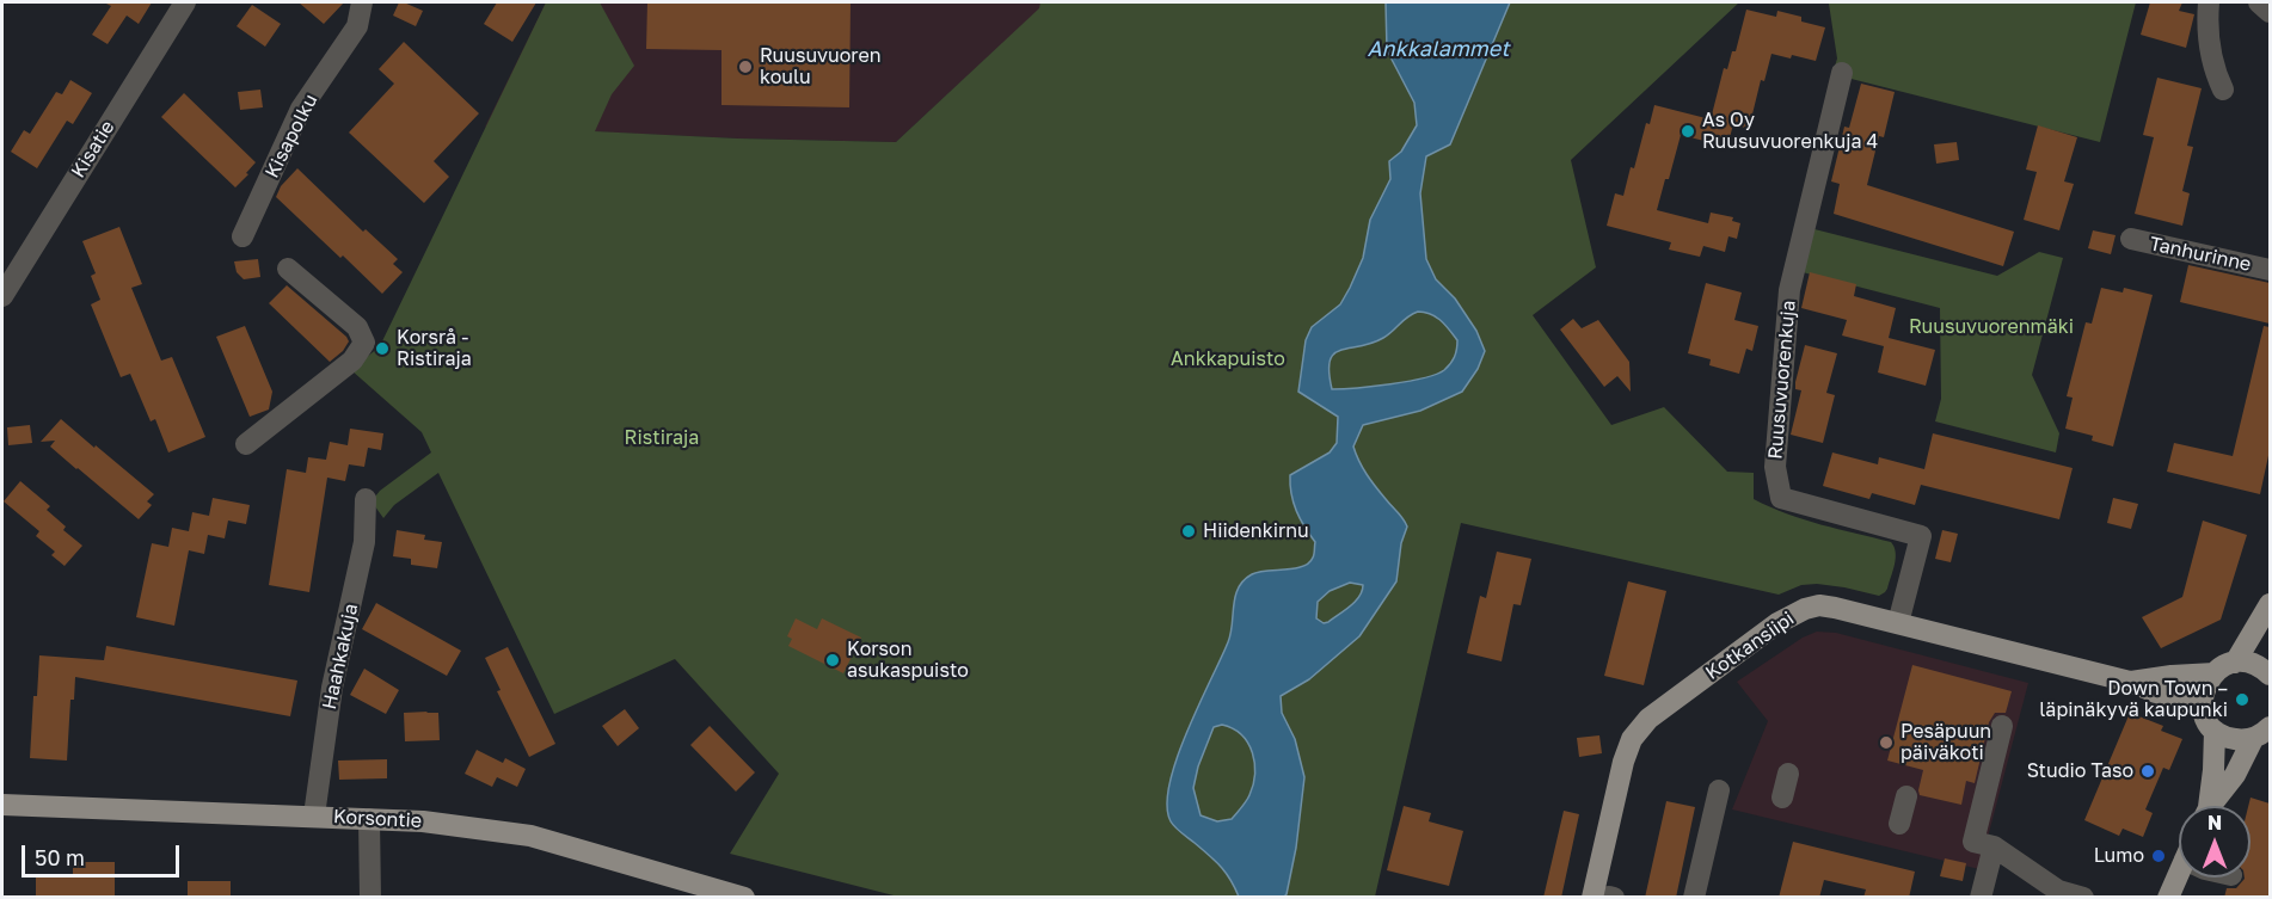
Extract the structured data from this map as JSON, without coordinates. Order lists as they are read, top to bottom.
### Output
{
  "streets": {
    "main road": ["Kotkansiipi", "Korsontie"],
    "street": [
      "Kisapolku",
      "Kisatie",
      "Tanhurinne",
      "Ruusuvuorenkuja",
      "Haahkakuja"
    ]
  },
  "crossings": [
    ["Ruusuvuorenkuja", "Kotkansiipi"],
    ["Haahkakuja", "Korsontie"]
  ],
  "water": ["Ankkalammet"],
  "parks": ["Ruusuvuorenmäki", "Ankkapuisto", "Ristiraja"],
  "places": [
    "Ruusuvuoren koulu",
    "As Oy Ruusuvuorenkuja 4",
    "Korsrå - Ristiraja",
    "Hiidenkirnu",
    "Korson asukaspuisto",
    "Down Town – läpinäkyvä kaupunki",
    "Pesäpuun päiväkoti",
    "Studio Taso",
    "Lumo"
  ],
  "scale_bar": "50 m",
  "north": "top"
}
